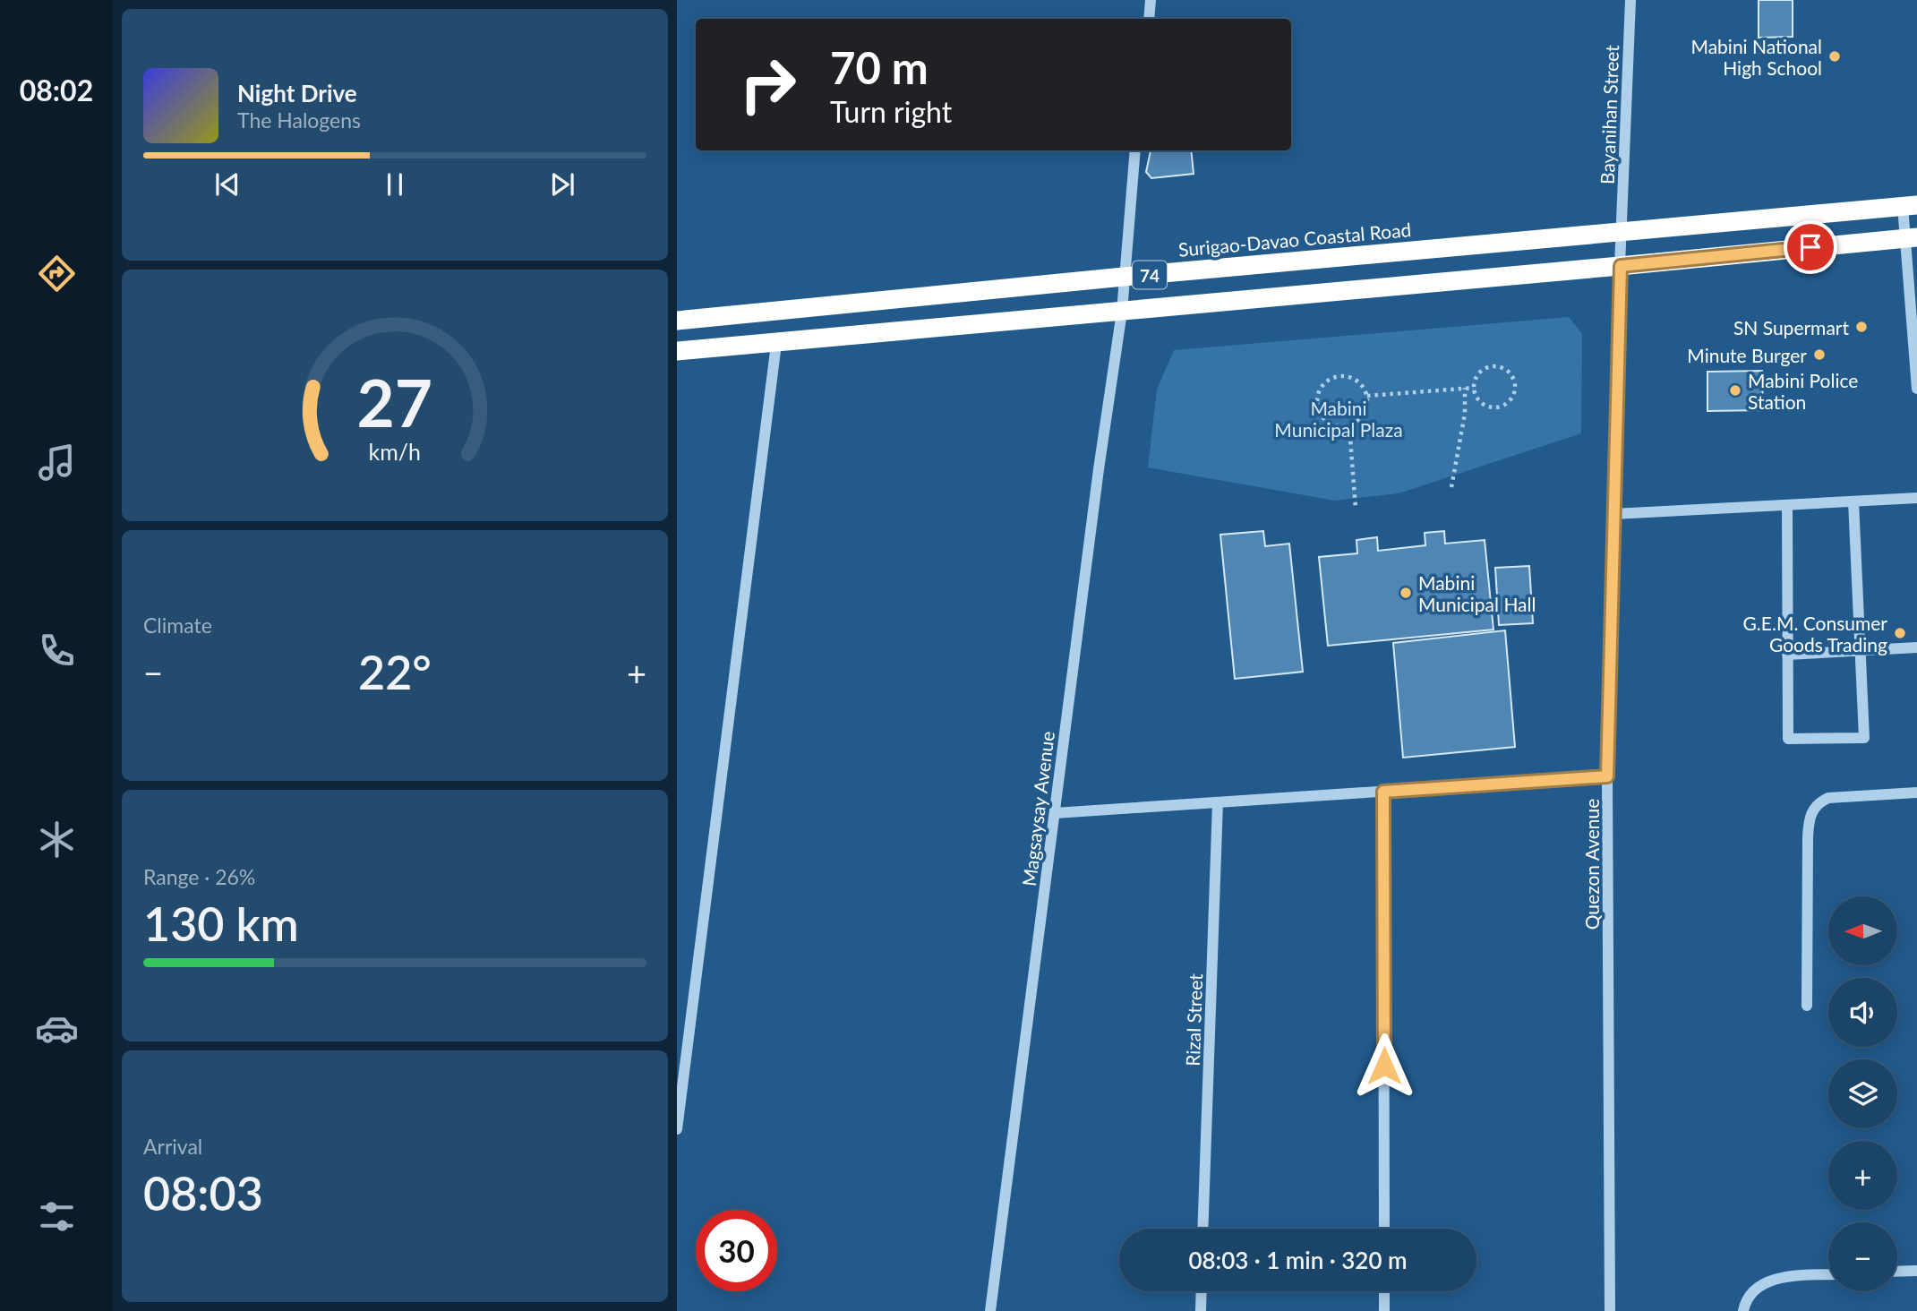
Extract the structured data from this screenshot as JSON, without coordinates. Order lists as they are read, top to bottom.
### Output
{
  "streets": {
    "highway": ["Surigao-Davao Coastal Road", "74"],
    "street": [
      "Bayanihan Street",
      "Magsaysay Avenue",
      "Quezon Avenue",
      "Rizal Street"
    ]
  },
  "crossings": [
    ["Bayanihan Street", "Surigao-Davao Coastal Road"],
    ["Bayanihan Street", "74"],
    ["Bayanihan Street", "Quezon Avenue"],
    ["Surigao-Davao Coastal Road", "Magsaysay Avenue"],
    ["74", "Magsaysay Avenue"],
    ["74", "Quezon Avenue"]
  ],
  "parks": ["Mabini Municipal Plaza"],
  "places": [
    "Mabini National High School",
    "SN Supermart",
    "Minute Burger",
    "Mabini Police Station",
    "Mabini Municipal Hall",
    "G.E.M. Consumer Goods Trading"
  ],
  "north": "left",
  "page": {
    "tabs": "08:02",
    "turn": ["70 m", "Turn right"],
    "song": ["Night Drive", "The Halogens"],
    "tile": [
      "Climate",
      ["Range · 26%", "130 km"],
      ["Arrival", "08:03"]
    ],
    "heat": ["−", "22°", "+"],
    "map_buttons": ["+", "−"],
    "limit": "30",
    "trip": "08:03 · 1 min · 320 m",
    "gauge": ["27", "km/h"]
  }
}
